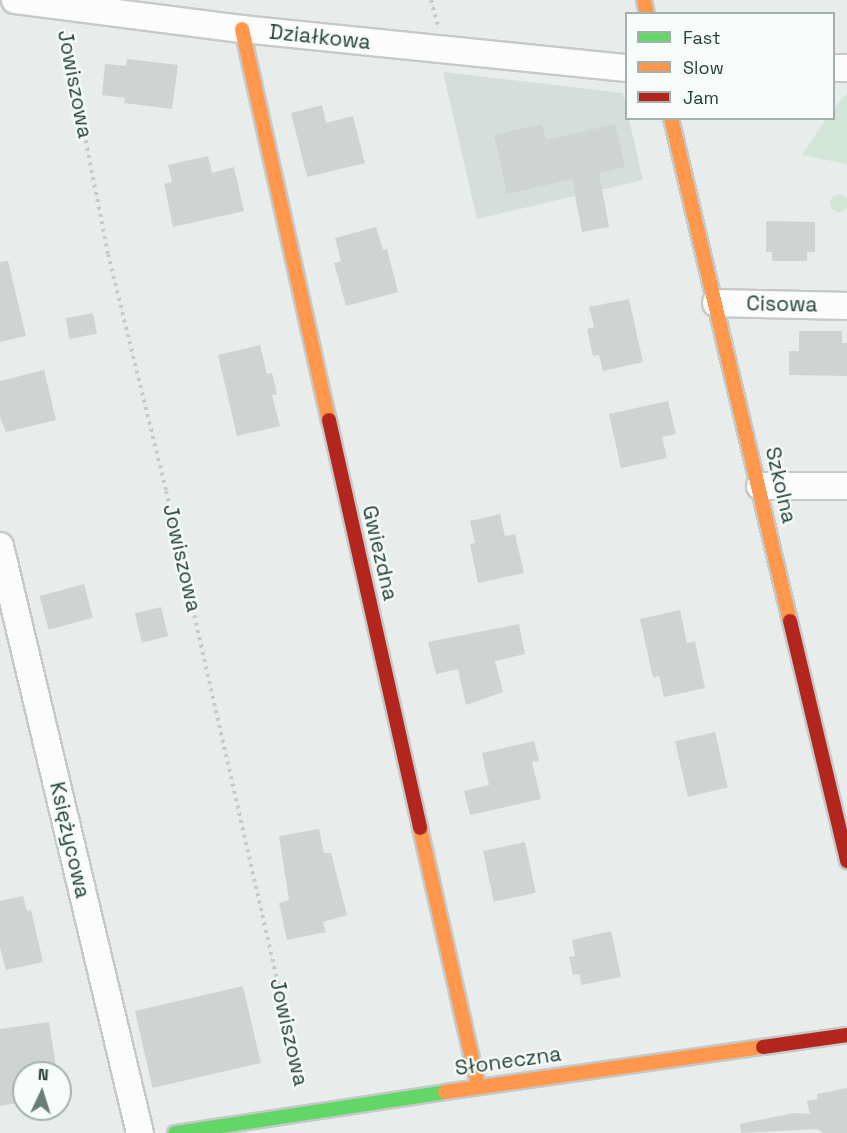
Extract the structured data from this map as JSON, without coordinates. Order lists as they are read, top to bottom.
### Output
{
  "streets": {
    "street": [
      "Działkowa",
      "Cisowa",
      "Szkolna",
      "Gwiezdna",
      "Księżycowa",
      "Słoneczna"
    ],
    "path": ["Jowiszowa"]
  },
  "crossings": [
    ["Działkowa", "Jowiszowa"],
    ["Działkowa", "Gwiezdna"],
    ["Jowiszowa", "Słoneczna"],
    ["Cisowa", "Szkolna"],
    ["Gwiezdna", "Słoneczna"]
  ],
  "legend": ["Fast", "Slow", "Jam"],
  "north": "top"
}
